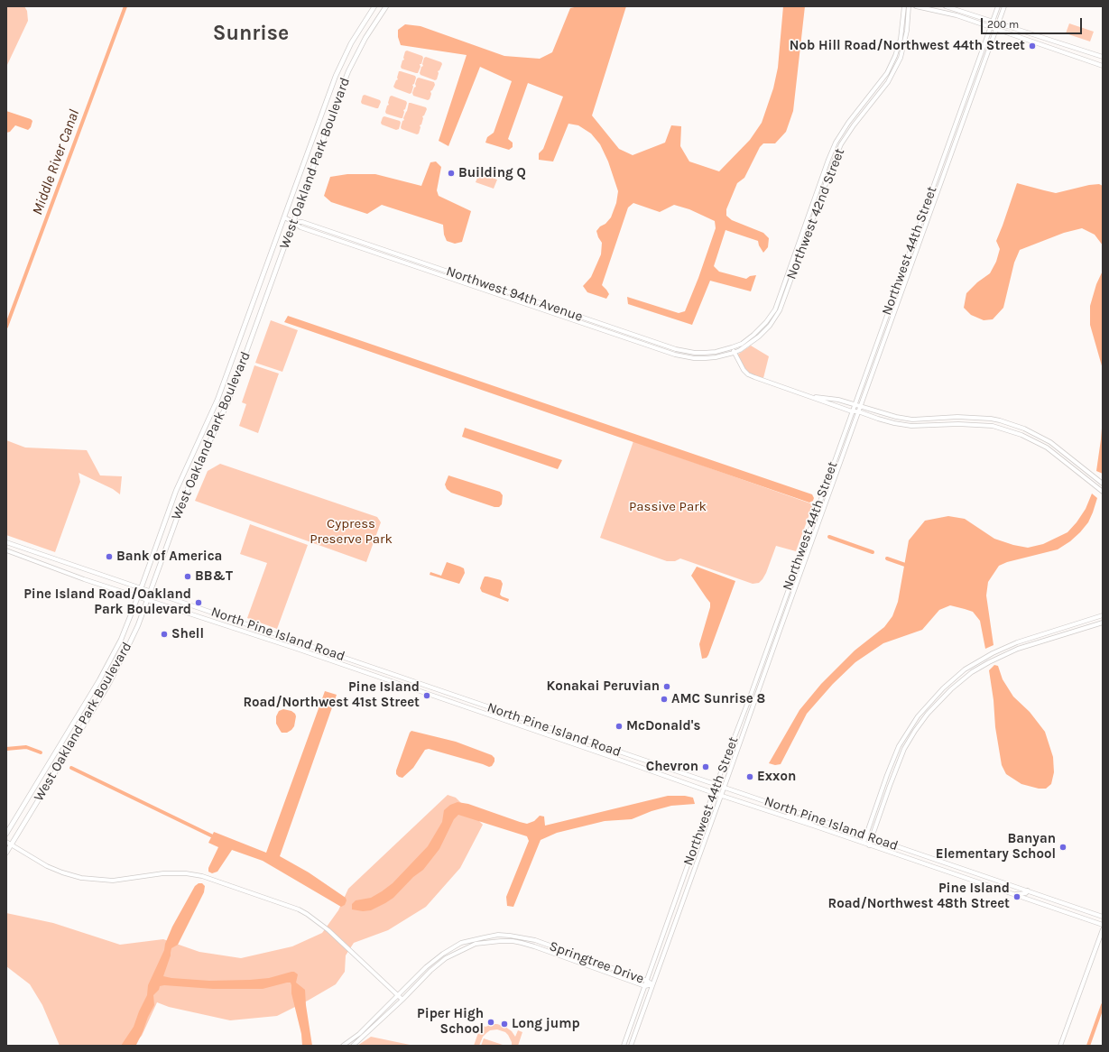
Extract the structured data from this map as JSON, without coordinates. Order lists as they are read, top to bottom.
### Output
{
  "streets": {
    "main road": ["West Oakland Park Boulevard"],
    "street": [
      "Northwest 42nd Street",
      "Northwest 44th Street",
      "Northwest 94th Avenue",
      "North Pine Island Road",
      "Springtree Drive"
    ]
  },
  "crossings": [
    ["West Oakland Park Boulevard", "Northwest 94th Avenue"],
    ["West Oakland Park Boulevard", "North Pine Island Road"],
    ["Northwest 42nd Street", "Northwest 94th Avenue"],
    ["Northwest 44th Street", "North Pine Island Road"],
    ["Northwest 44th Street", "Springtree Drive"]
  ],
  "districts": ["Sunrise"],
  "water": ["Middle River Canal"],
  "parks": ["Passive Park", "Cypress Preserve Park"],
  "places": [
    "Nob Hill Road/Northwest 44th Street",
    "Building Q",
    "Bank of America",
    "BB&T",
    "Pine Island Road/Oakland Park Boulevard",
    "Shell",
    "Konakai Peruvian",
    "Pine Island Road/Northwest 41st Street",
    "AMC Sunrise 8",
    "McDonald's",
    "Chevron",
    "Exxon",
    "Banyan Elementary School",
    "Pine Island Road/Northwest 48th Street",
    "Piper High School",
    "Long jump"
  ],
  "scale_bar": "200 m"
}
